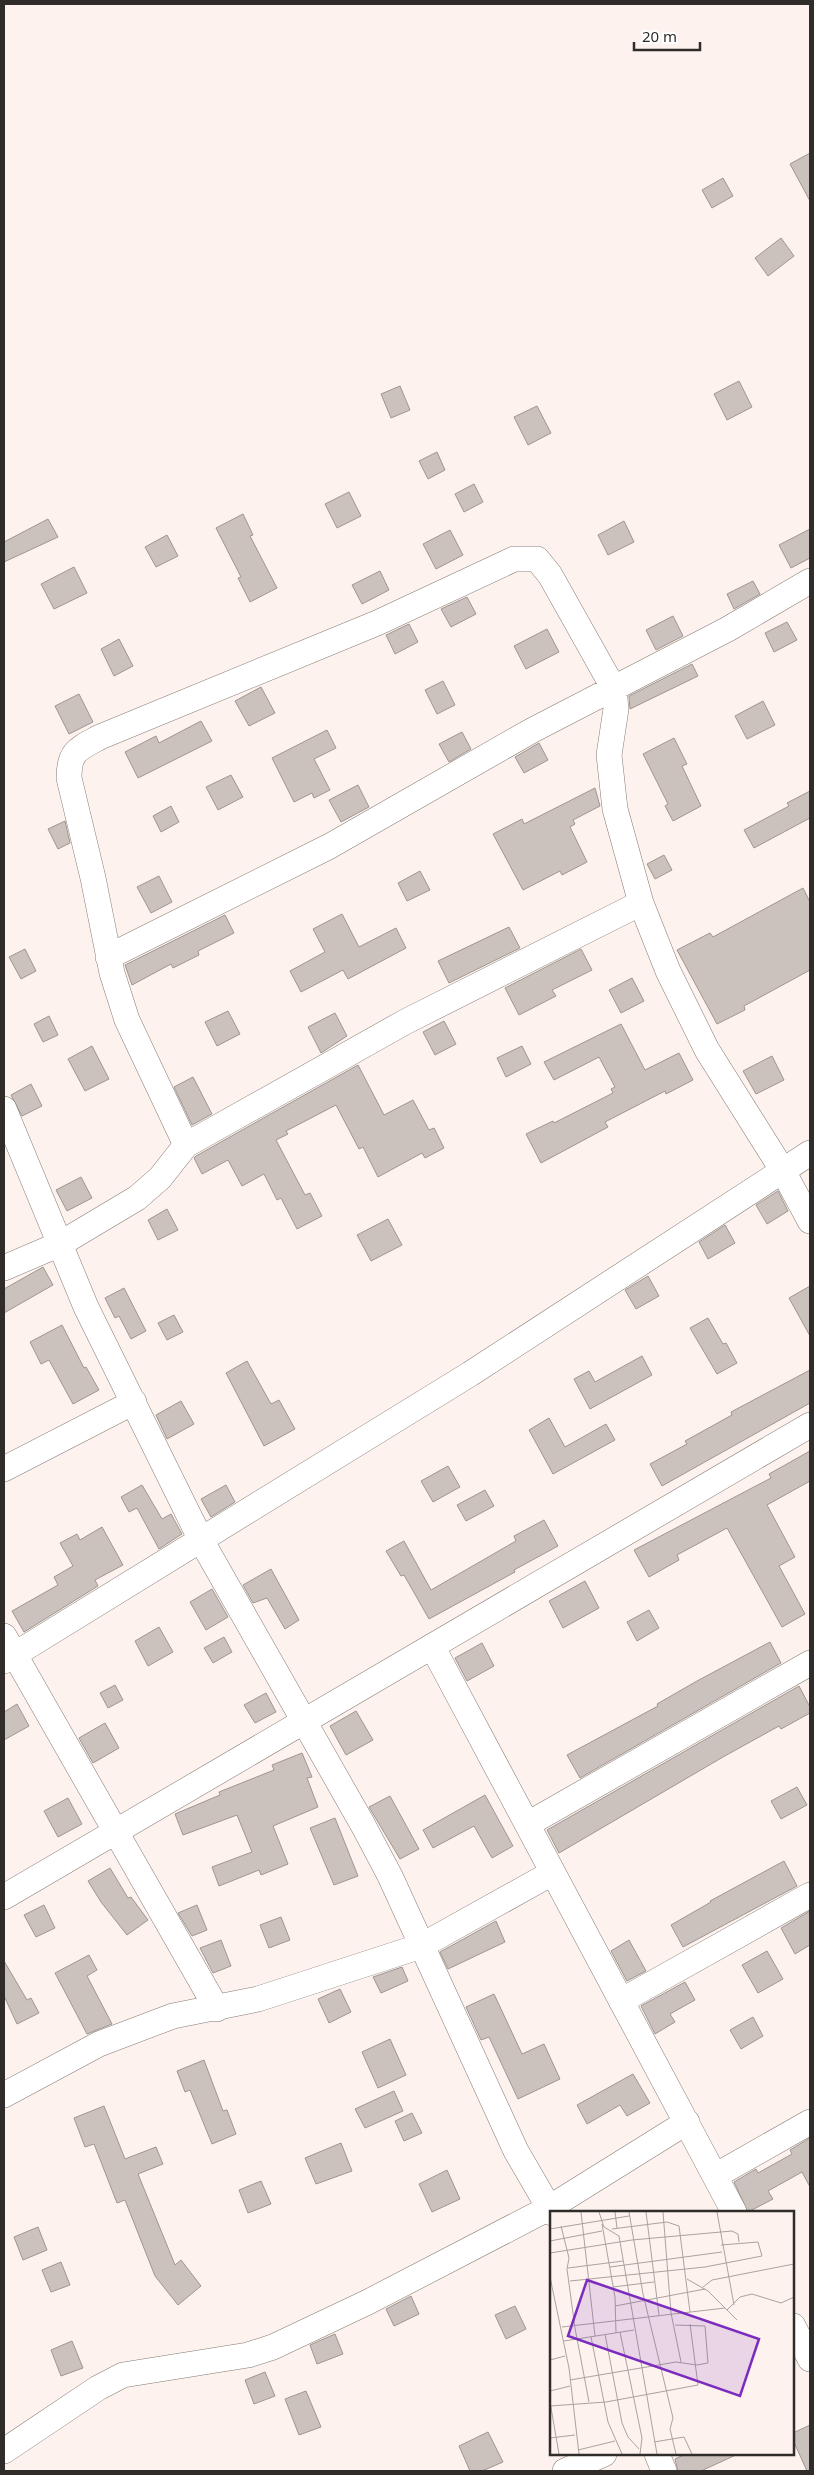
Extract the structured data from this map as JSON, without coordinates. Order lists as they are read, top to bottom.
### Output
{
  "scale_bar": "20 m"
}
